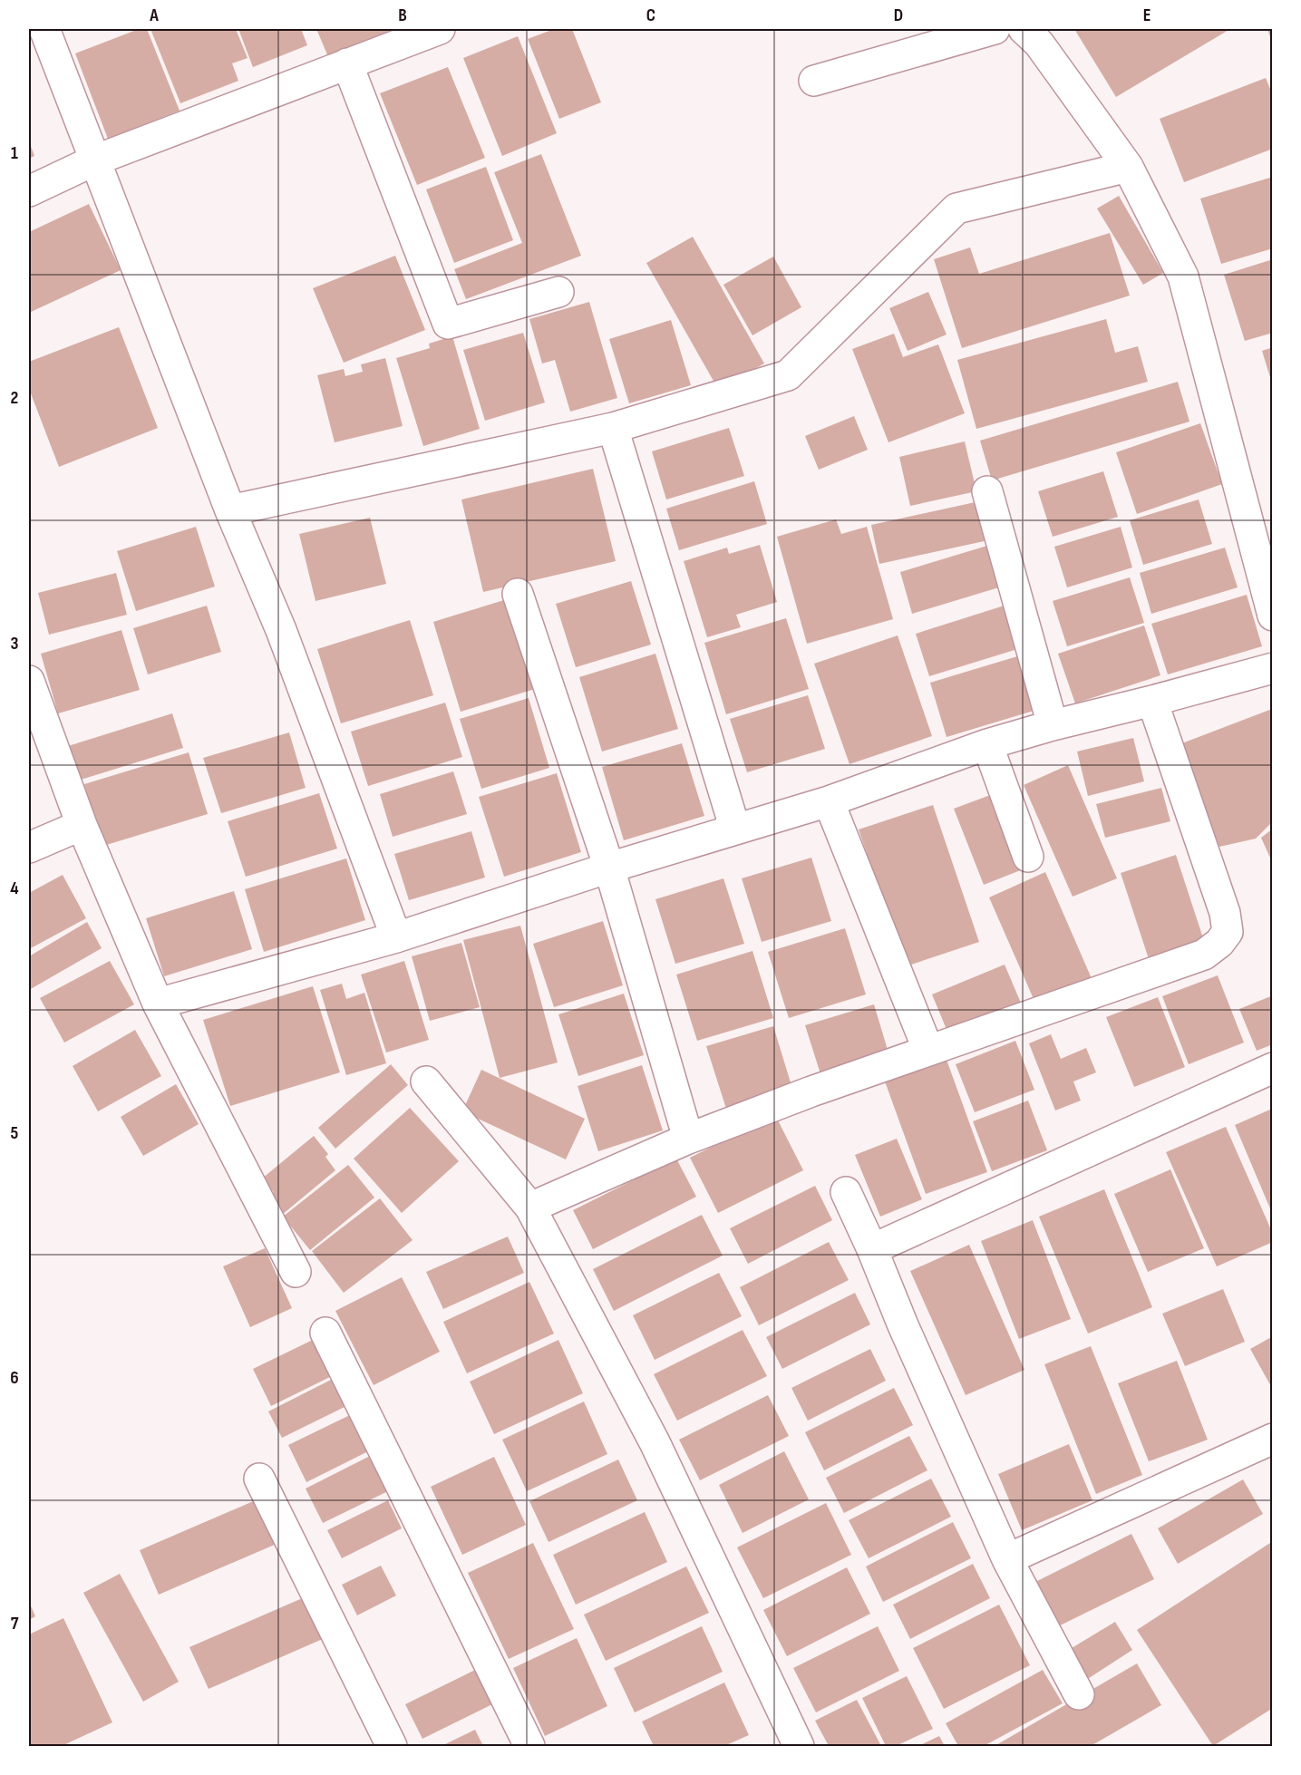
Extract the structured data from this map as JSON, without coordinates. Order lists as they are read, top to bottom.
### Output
{
  "grid": {
    "columns": [
      "A",
      "B",
      "C",
      "D",
      "E"
    ],
    "rows": [
      "1",
      "2",
      "3",
      "4",
      "5",
      "6",
      "7"
    ]
  }
}
